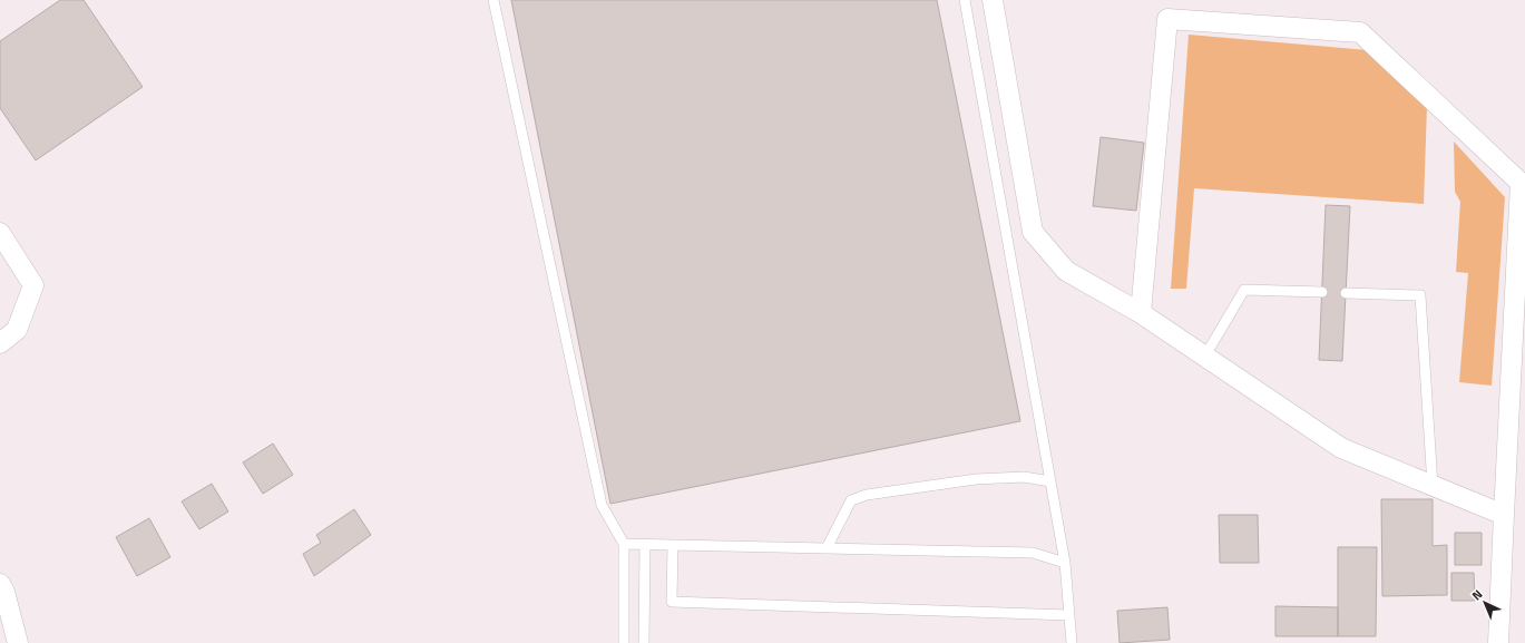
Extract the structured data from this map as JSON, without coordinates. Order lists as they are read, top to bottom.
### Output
{
  "north": "top left"
}
